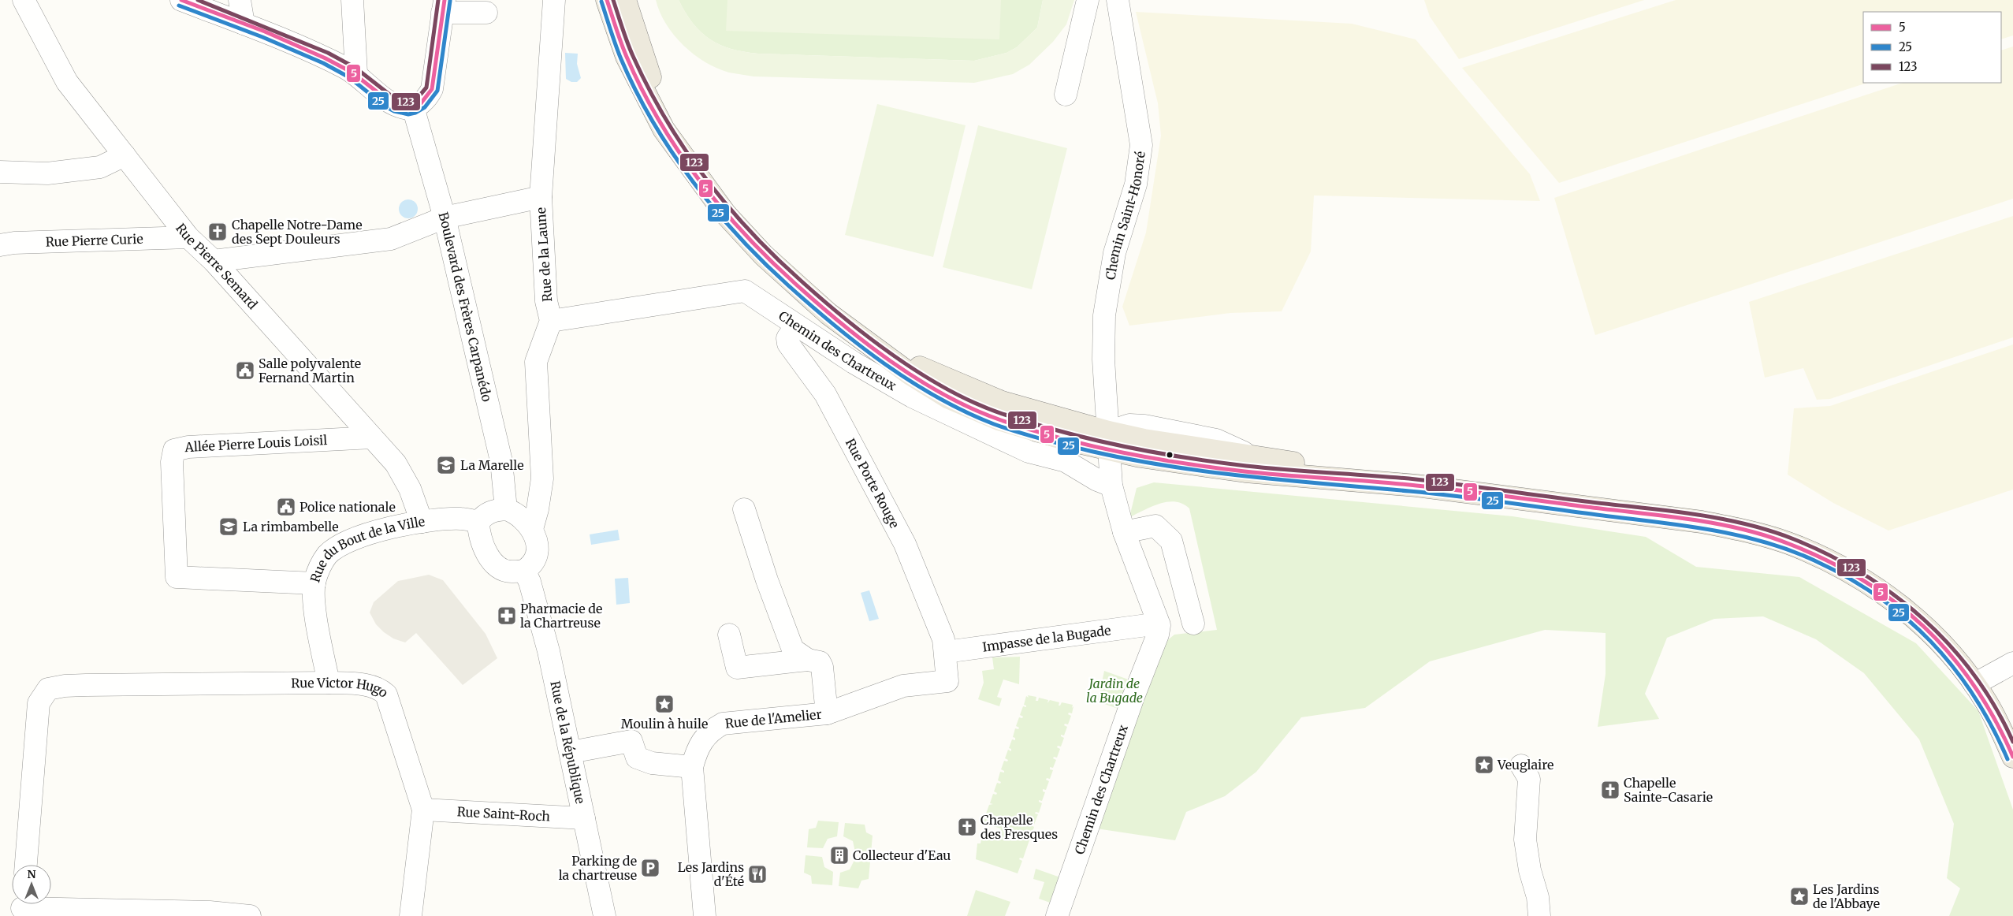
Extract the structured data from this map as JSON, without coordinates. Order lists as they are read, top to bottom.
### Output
{
  "streets": {
    "street": [
      "Chemin Saint-Honoré",
      "Rue Pierre Curie",
      "Rue de la Laune",
      "Rue Pierre Semard",
      "Boulevard des Frères Carpanédo",
      "Chemin des Chartreux",
      "Allée Pierre Louis Loisil",
      "Rue Porte Rouge",
      "Rue du Bout de la Ville",
      "Impasse de la Bugade",
      "Rue Victor Hugo",
      "Rue de l'Amelier",
      "Rue de la République",
      "Rue Saint-Roch"
    ]
  },
  "crossings": [
    ["Chemin Saint-Honoré", "Chemin des Chartreux"],
    ["Rue Pierre Curie", "Rue Pierre Semard"],
    ["Rue de la Laune", "Chemin des Chartreux"],
    ["Rue Pierre Semard", "Allée Pierre Louis Loisil"],
    ["Rue Pierre Semard", "Rue du Bout de la Ville"],
    ["Boulevard des Frères Carpanédo", "Rue du Bout de la Ville"],
    ["Boulevard des Frères Carpanédo", "Rue de la République"],
    ["Chemin des Chartreux", "Rue Porte Rouge"],
    ["Allée Pierre Louis Loisil", "Rue du Bout de la Ville"],
    ["Rue Porte Rouge", "Impasse de la Bugade"],
    ["Rue Porte Rouge", "Rue de l'Amelier"],
    ["Rue du Bout de la Ville", "Rue Victor Hugo"],
    ["Rue du Bout de la Ville", "Rue de la République"],
    ["Impasse de la Bugade", "Rue de l'Amelier"],
    ["Rue Victor Hugo", "Rue Saint-Roch"],
    ["Rue de la République", "Rue Saint-Roch"]
  ],
  "parks": ["Jardin de la Bugade"],
  "places": {
    "church": ["Chapelle Notre-Dame des Sept Douleurs", "Chapelle Sainte-Casarie", "Chapelle des Fresques"],
    "public building": ["Salle polyvalente Fernand Martin", "Police nationale"],
    "school or university": ["La Marelle", "La rimbambelle"],
    "pharmacy": ["Pharmacie de la Chartreuse"],
    "place": ["Moulin à huile", "Veuglaire", "Les Jardins de l'Abbaye"],
    "building": ["Collecteur d'Eau"],
    "parking": ["Parking de la chartreuse"],
    "restaurant": ["Les Jardins d'Été"]
  },
  "lines": ["transit line 5", "transit line 123", "transit line 25"],
  "legend": ["5", "25", "123"],
  "north": "top"
}
